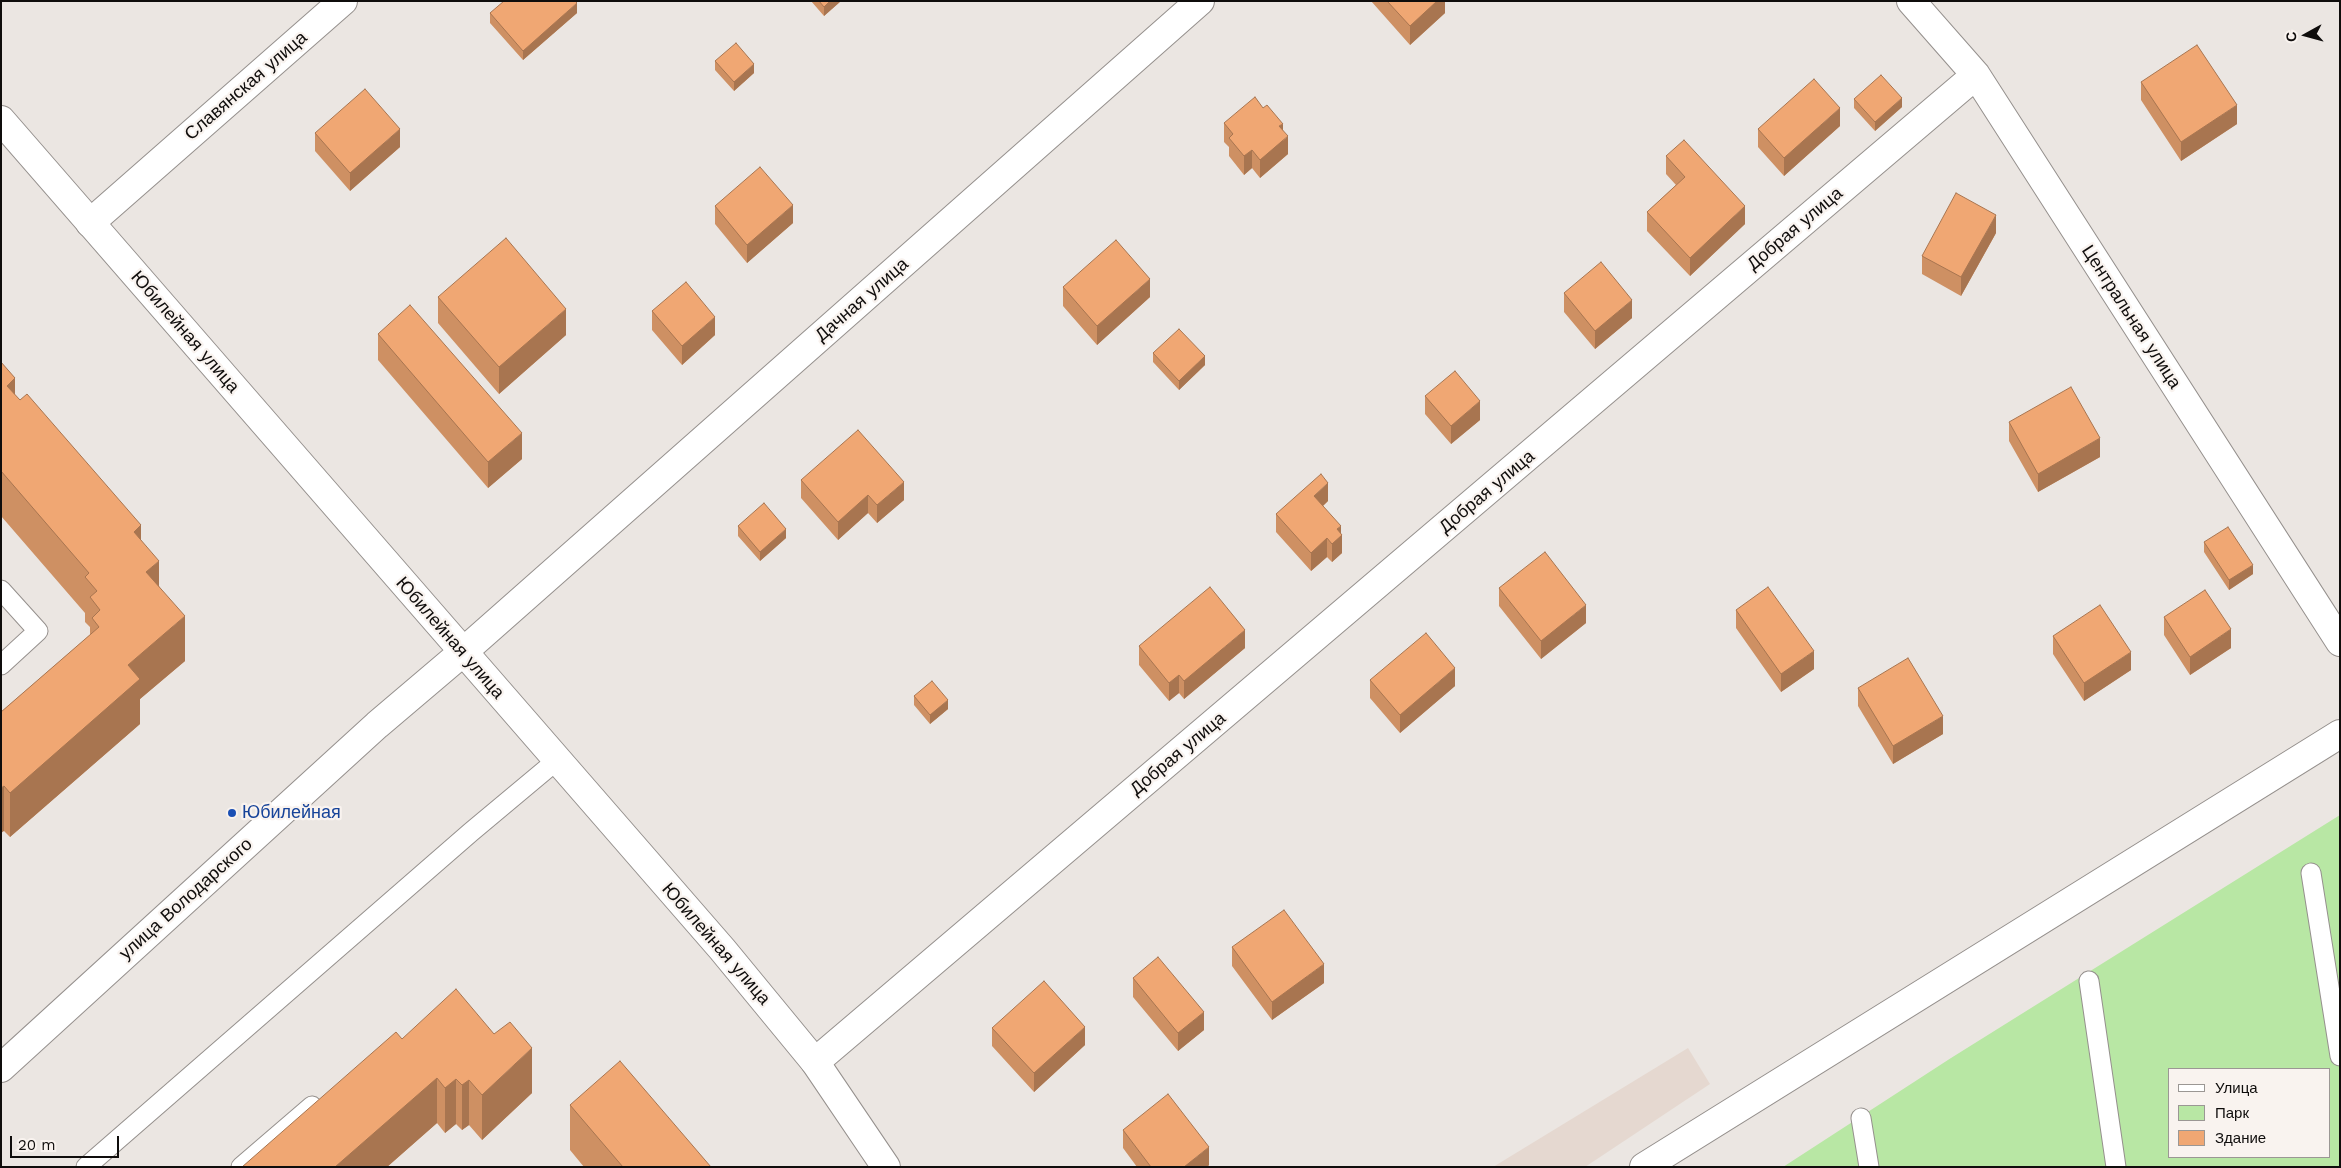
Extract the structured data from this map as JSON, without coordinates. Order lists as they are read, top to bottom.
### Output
{
  "streets": {
    "street": [
      "Славянская улица",
      "Добрая улица",
      "Дачная улица",
      "Центральная улица",
      "Юбилейная улица",
      "улица Володарского"
    ]
  },
  "crossings": [
    ["Славянская улица", "Юбилейная улица"],
    ["Добрая улица", "Центральная улица"],
    ["Добрая улица", "Юбилейная улица"],
    ["Дачная улица", "Юбилейная улица"],
    ["Дачная улица", "улица Володарского"],
    ["Юбилейная улица", "улица Володарского"]
  ],
  "places": ["Юбилейная"],
  "legend": ["Улица", "Парк", "Здание"],
  "scale_bar": "20 m",
  "north": "left"
}
